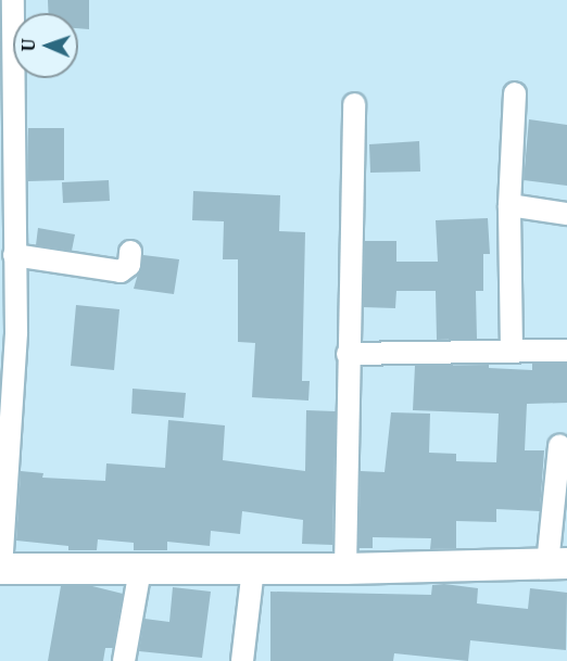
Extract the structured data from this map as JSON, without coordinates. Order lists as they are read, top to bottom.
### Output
{
  "north": "left"
}
